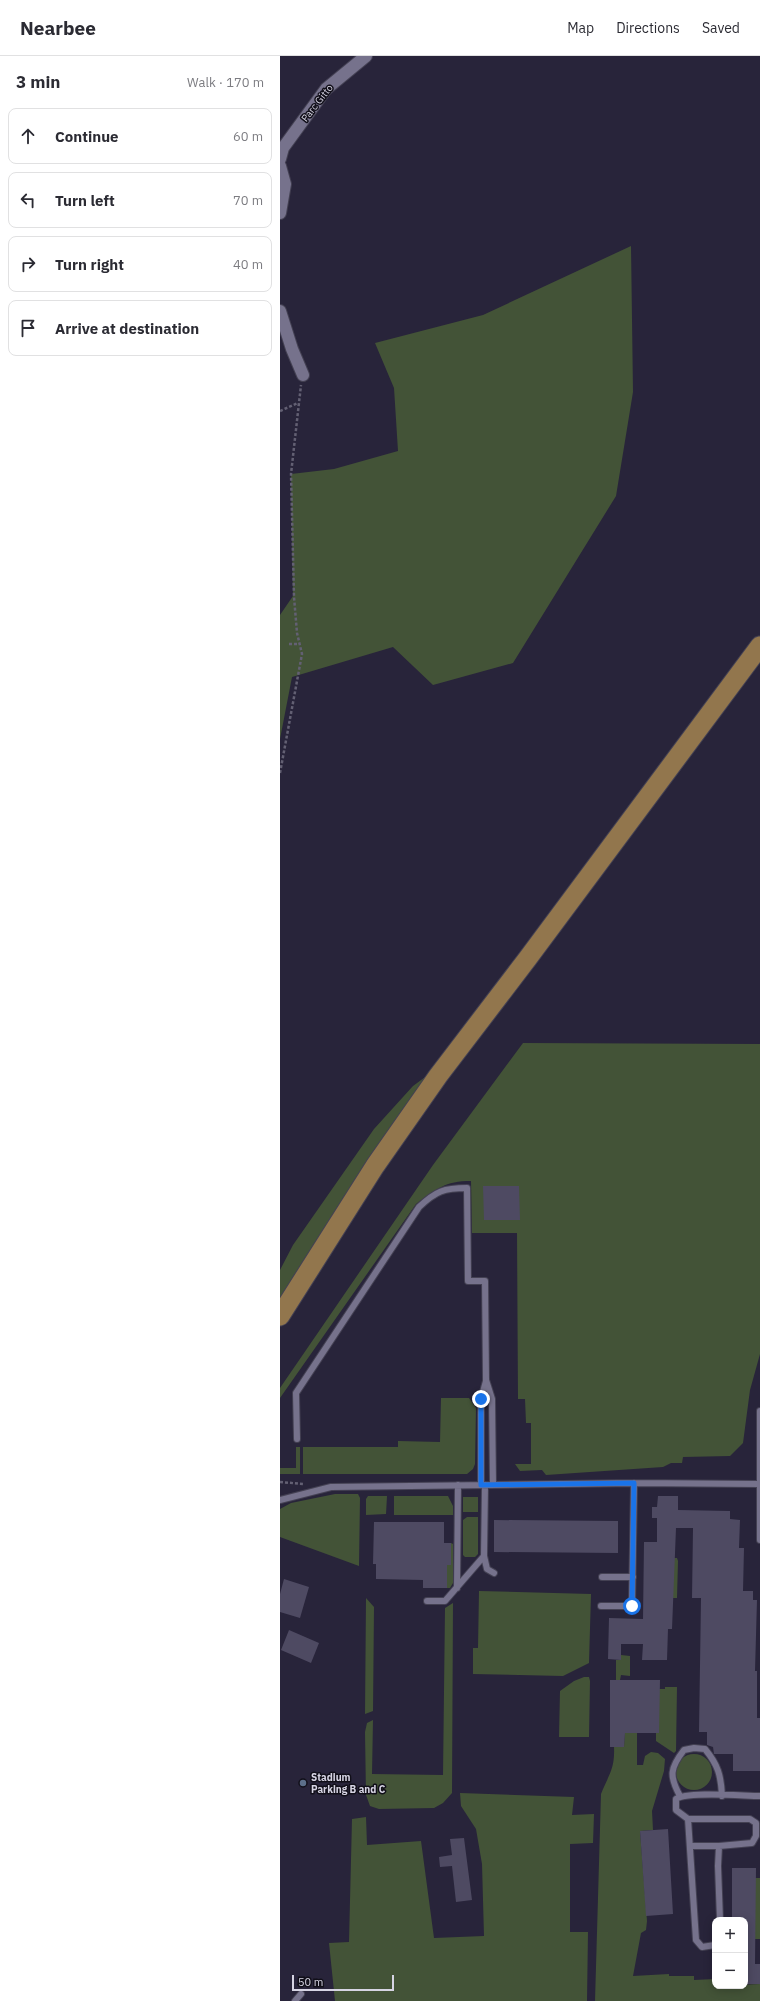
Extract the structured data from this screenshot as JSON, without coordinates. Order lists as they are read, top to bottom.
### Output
{
  "streets": {
    "street": ["Parc Gitto"]
  },
  "places": ["Stadium Parking B and C"],
  "scale_bar": "50 m",
  "page": {
    "header": "Nearbee",
    "nav": ["Map", "Directions", "Saved"],
    "heading": ["3 min", "Walk · 170 m"],
    "list": [
      ["Continue", "60 m"],
      ["Turn left", "70 m"],
      ["Turn right", "40 m"],
      "Arrive at destination"
    ],
    "map_buttons": ["+", "−"],
    "scale": "50 m"
  }
}
